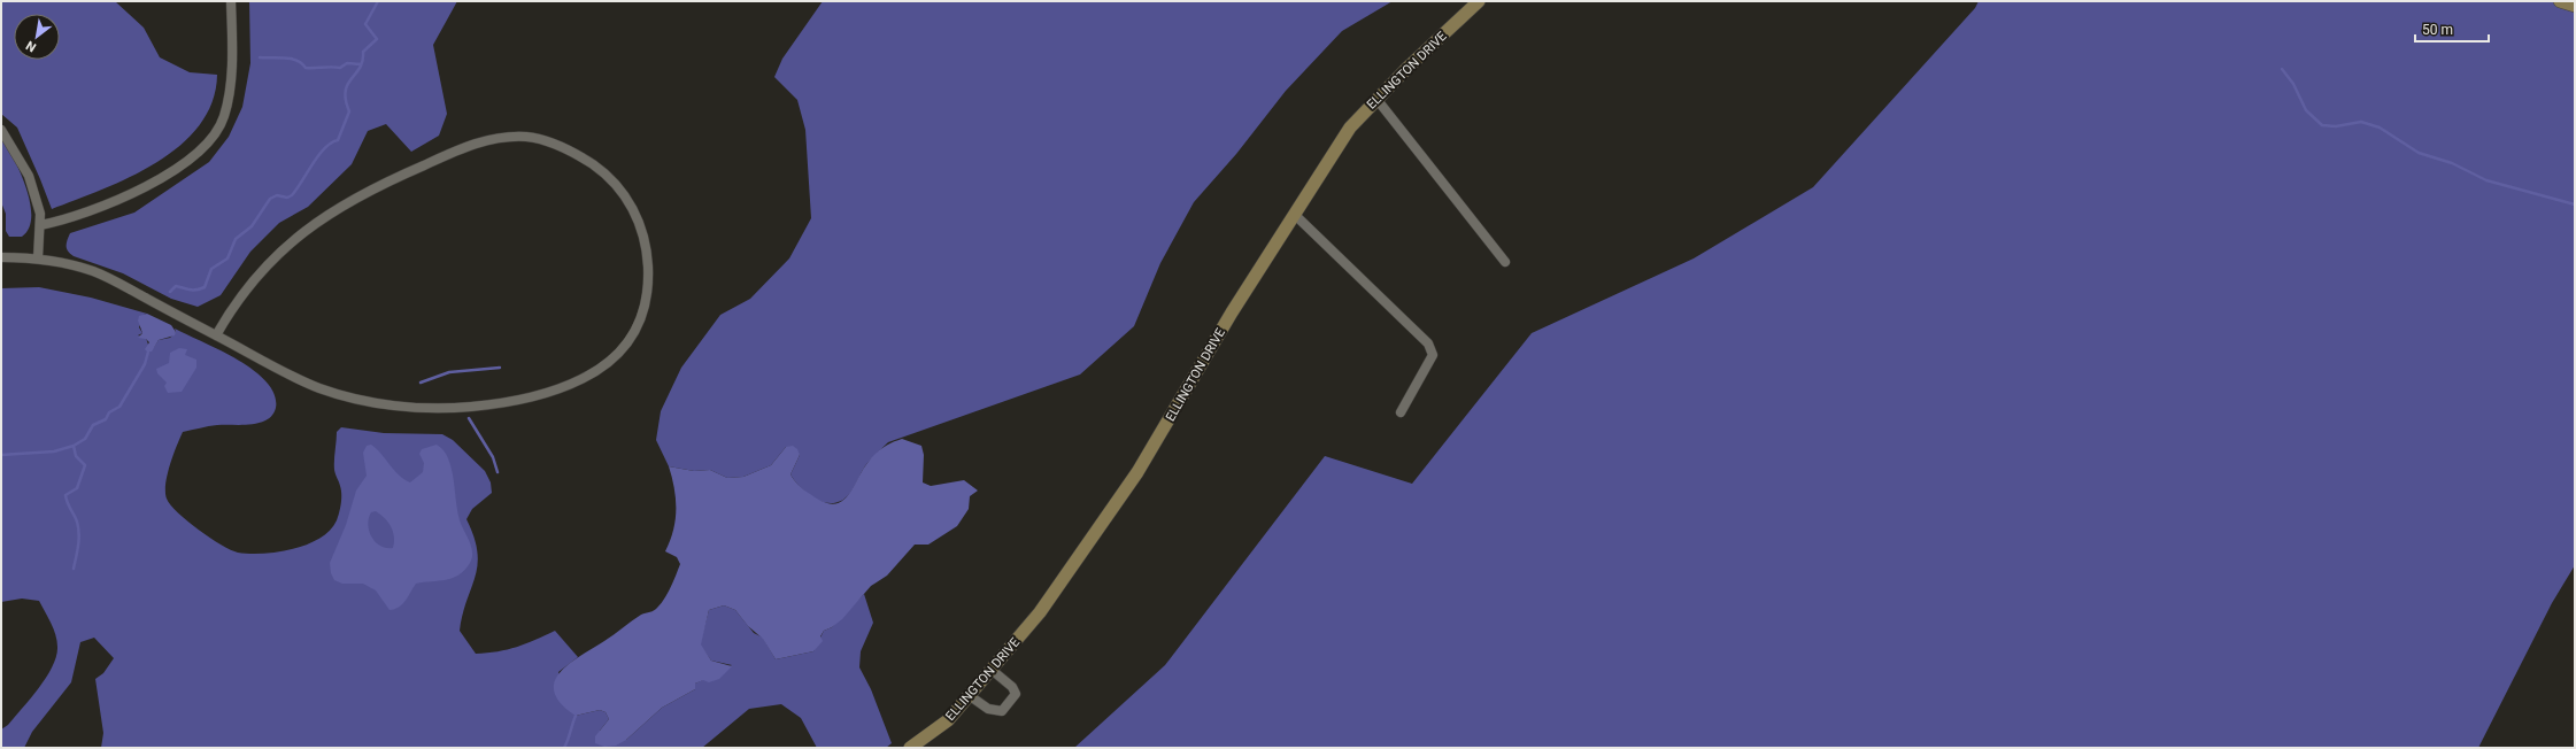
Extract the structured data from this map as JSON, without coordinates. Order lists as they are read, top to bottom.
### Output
{
  "streets": {
    "street": ["ELLINGTON DRIVE"]
  },
  "scale_bar": "50 m",
  "north": "bottom left"
}
